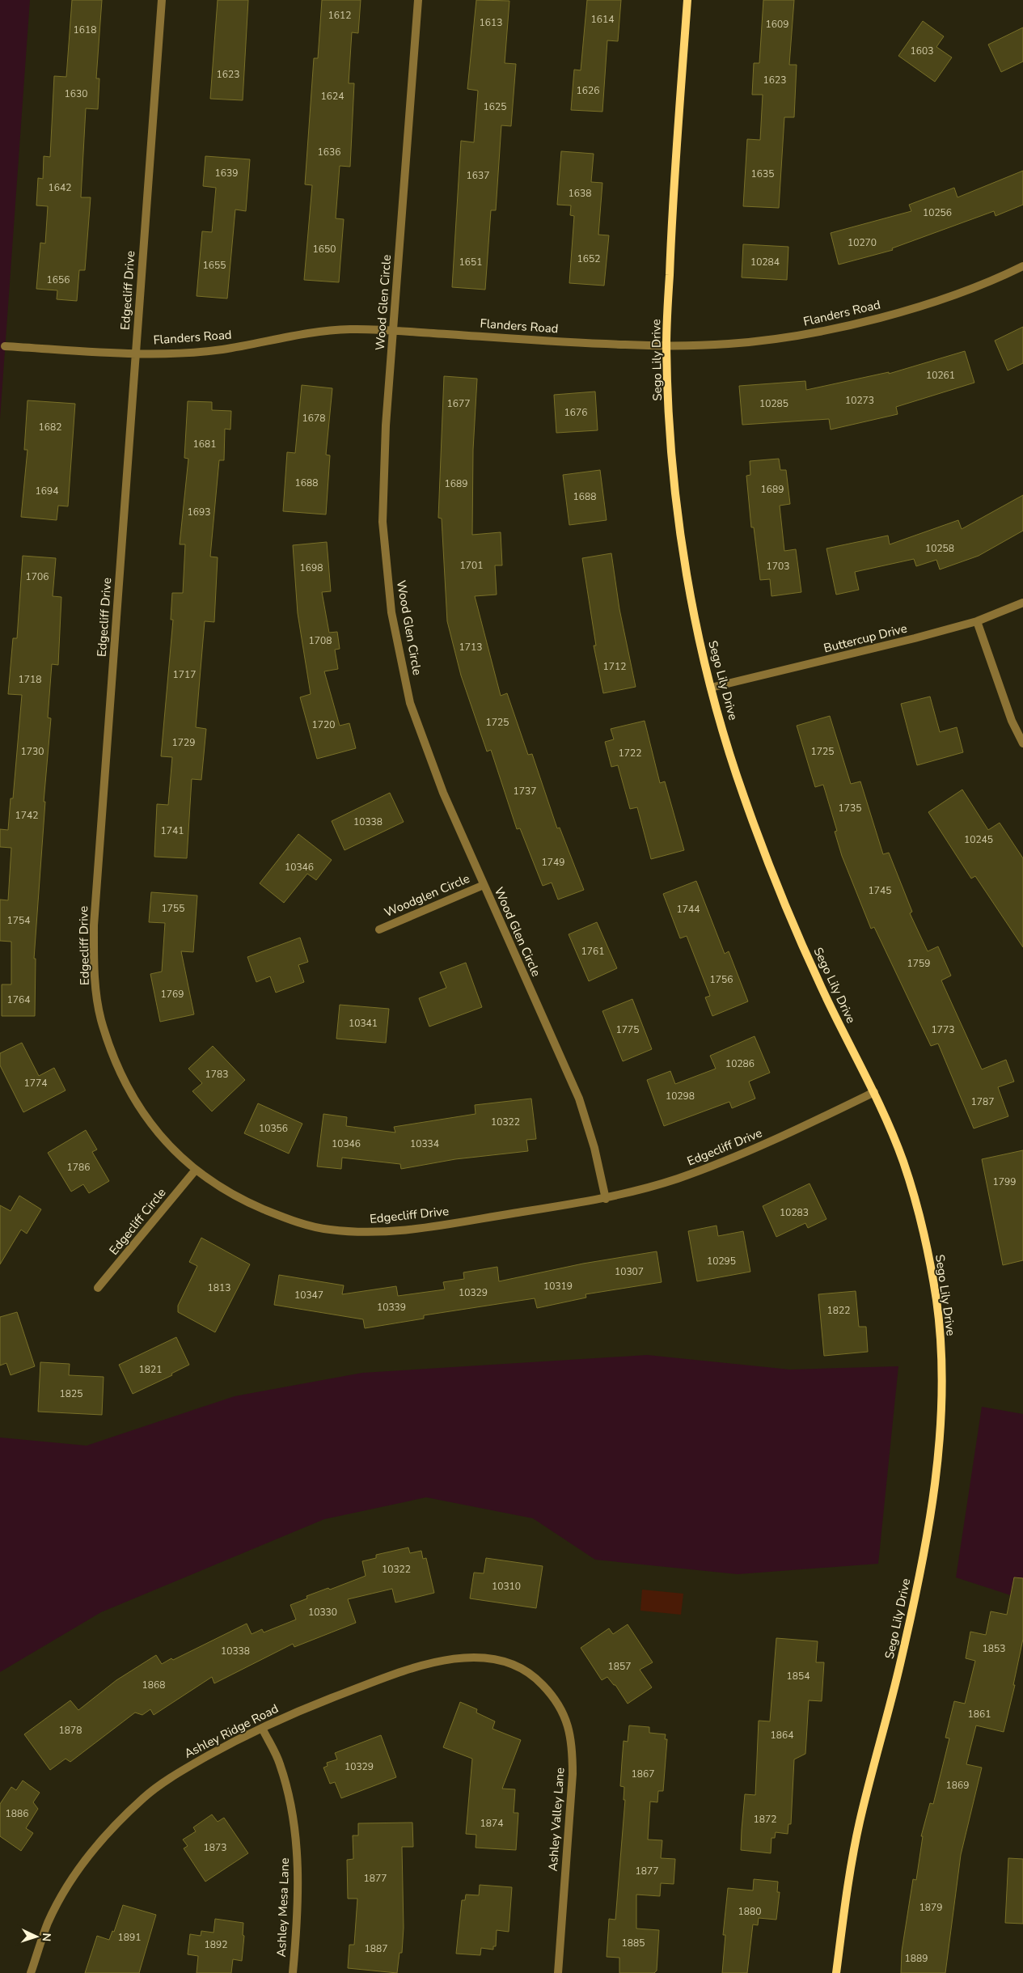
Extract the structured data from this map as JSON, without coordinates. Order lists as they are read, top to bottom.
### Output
{
  "streets": {
    "street": [
      "Edgecliff Drive",
      "Wood Glen Circle",
      "Flanders Road",
      "Sego Lily Drive",
      "Buttercup Drive",
      "Woodglen Circle",
      "Edgecliff Circle",
      "Ashley Ridge Road",
      "Ashley Valley Lane",
      "Ashley Mesa Lane"
    ]
  },
  "crossings": [
    ["Edgecliff Drive", "Wood Glen Circle"],
    ["Edgecliff Drive", "Flanders Road"],
    ["Edgecliff Drive", "Sego Lily Drive"],
    ["Edgecliff Drive", "Edgecliff Circle"],
    ["Wood Glen Circle", "Flanders Road"],
    ["Wood Glen Circle", "Woodglen Circle"],
    ["Flanders Road", "Sego Lily Drive"],
    ["Sego Lily Drive", "Buttercup Drive"],
    ["Ashley Ridge Road", "Ashley Valley Lane"],
    ["Ashley Ridge Road", "Ashley Mesa Lane"]
  ],
  "house_numbers": [
    "1612",
    "1614",
    "1613",
    "1609",
    "1618",
    "1603",
    "1623",
    "1623",
    "1626",
    "1630",
    "1624",
    "1625",
    "1636",
    "1639",
    "1635",
    "1637",
    "1642",
    "1638",
    "10256",
    "10270",
    "1650",
    "1652",
    "1651",
    "10284",
    "1655",
    "1656",
    "10261",
    "10273",
    "1677",
    "10285",
    "1676",
    "1678",
    "1682",
    "1681",
    "1688",
    "1689",
    "1689",
    "1694",
    "1688",
    "1693",
    "10258",
    "1701",
    "1703",
    "1698",
    "1706",
    "1708",
    "1713",
    "1712",
    "1717",
    "1718",
    "1725",
    "1720",
    "1729",
    "1730",
    "1725",
    "1722",
    "1737",
    "1735",
    "1742",
    "10338",
    "1741",
    "10245",
    "1749",
    "10346",
    "1745",
    "1755",
    "1744",
    "1754",
    "1761",
    "1759",
    "1756",
    "1769",
    "1764",
    "10341",
    "1775",
    "1773",
    "10286",
    "1783",
    "1774",
    "10298",
    "1787",
    "10322",
    "10356",
    "10346",
    "10334",
    "1786",
    "1799",
    "10283",
    "10295",
    "10307",
    "10319",
    "1813",
    "10329",
    "10347",
    "10339",
    "1822",
    "1821",
    "1825",
    "10322",
    "10310",
    "10330",
    "1853",
    "10338",
    "1857",
    "1854",
    "1868",
    "1861",
    "1878",
    "1864",
    "10329",
    "1867",
    "1869",
    "1886",
    "1872",
    "1874",
    "1873",
    "1877",
    "1877",
    "1879",
    "1880",
    "1891",
    "1885",
    "1892",
    "1887",
    "1889"
  ],
  "north": "right"
}
